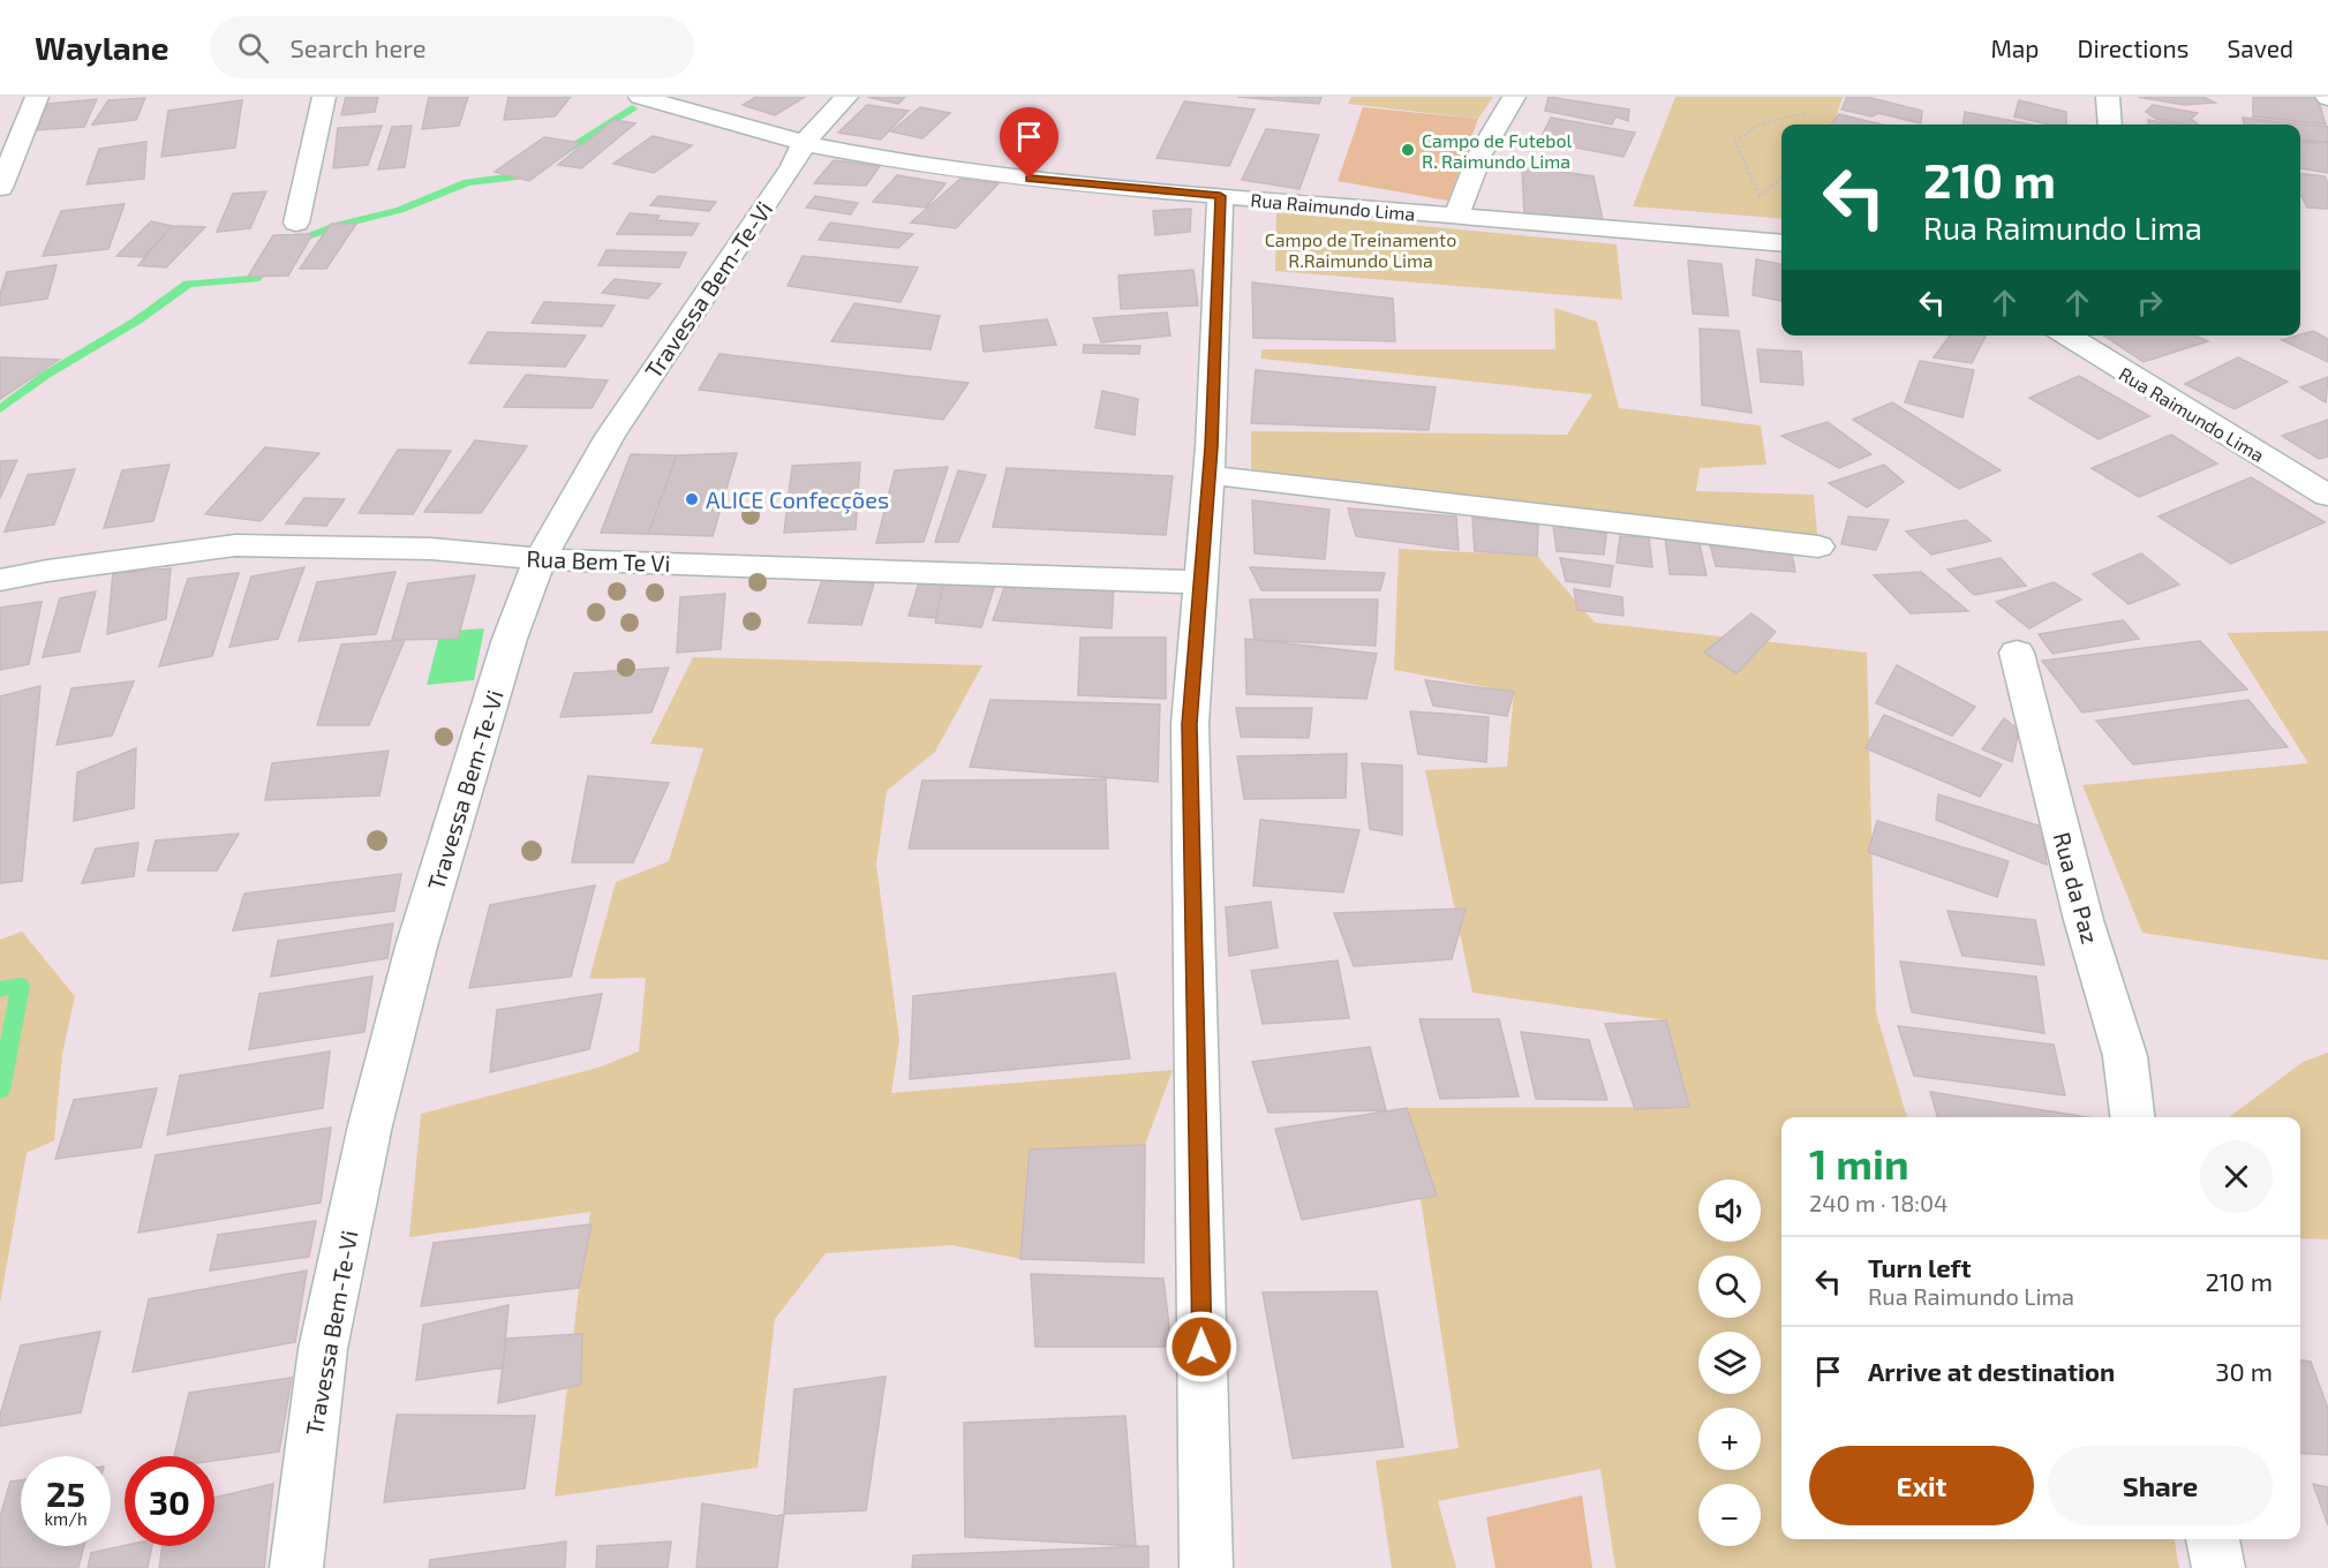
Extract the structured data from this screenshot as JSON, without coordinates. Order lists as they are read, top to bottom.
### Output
{
  "streets": {
    "street": [
      "Rua Raimundo Lima",
      "Travessa Bem-Te-Vi",
      "Rua Bem Te Vi",
      "Rua da Paz"
    ]
  },
  "crossings": [
    ["Rua Raimundo Lima", "Travessa Bem-Te-Vi"],
    ["Travessa Bem-Te-Vi", "Rua Bem Te Vi"]
  ],
  "parks": ["Campo de Treinamento R.Raimundo Lima"],
  "places": ["Campo de Futebol R. Raimundo Lima", "ALICE Confecções"],
  "page": {
    "header": "Waylane",
    "search": "Search here",
    "nav": ["Map", "Directions", "Saved"],
    "turn": ["210 m", "Rua Raimundo Lima"],
    "heading": ["1 min", "240 m · 18:04"],
    "map_buttons": ["+", "−"],
    "list": [
      {
        "name": "Turn left",
        "note": "Rua Raimundo Lima",
        "value": "210 m"
      },
      {
        "name": "Arrive at destination",
        "value": "30 m"
      }
    ],
    "buttons": ["Exit", "Share"],
    "speed": "25 km/h",
    "limit": "30"
  }
}
